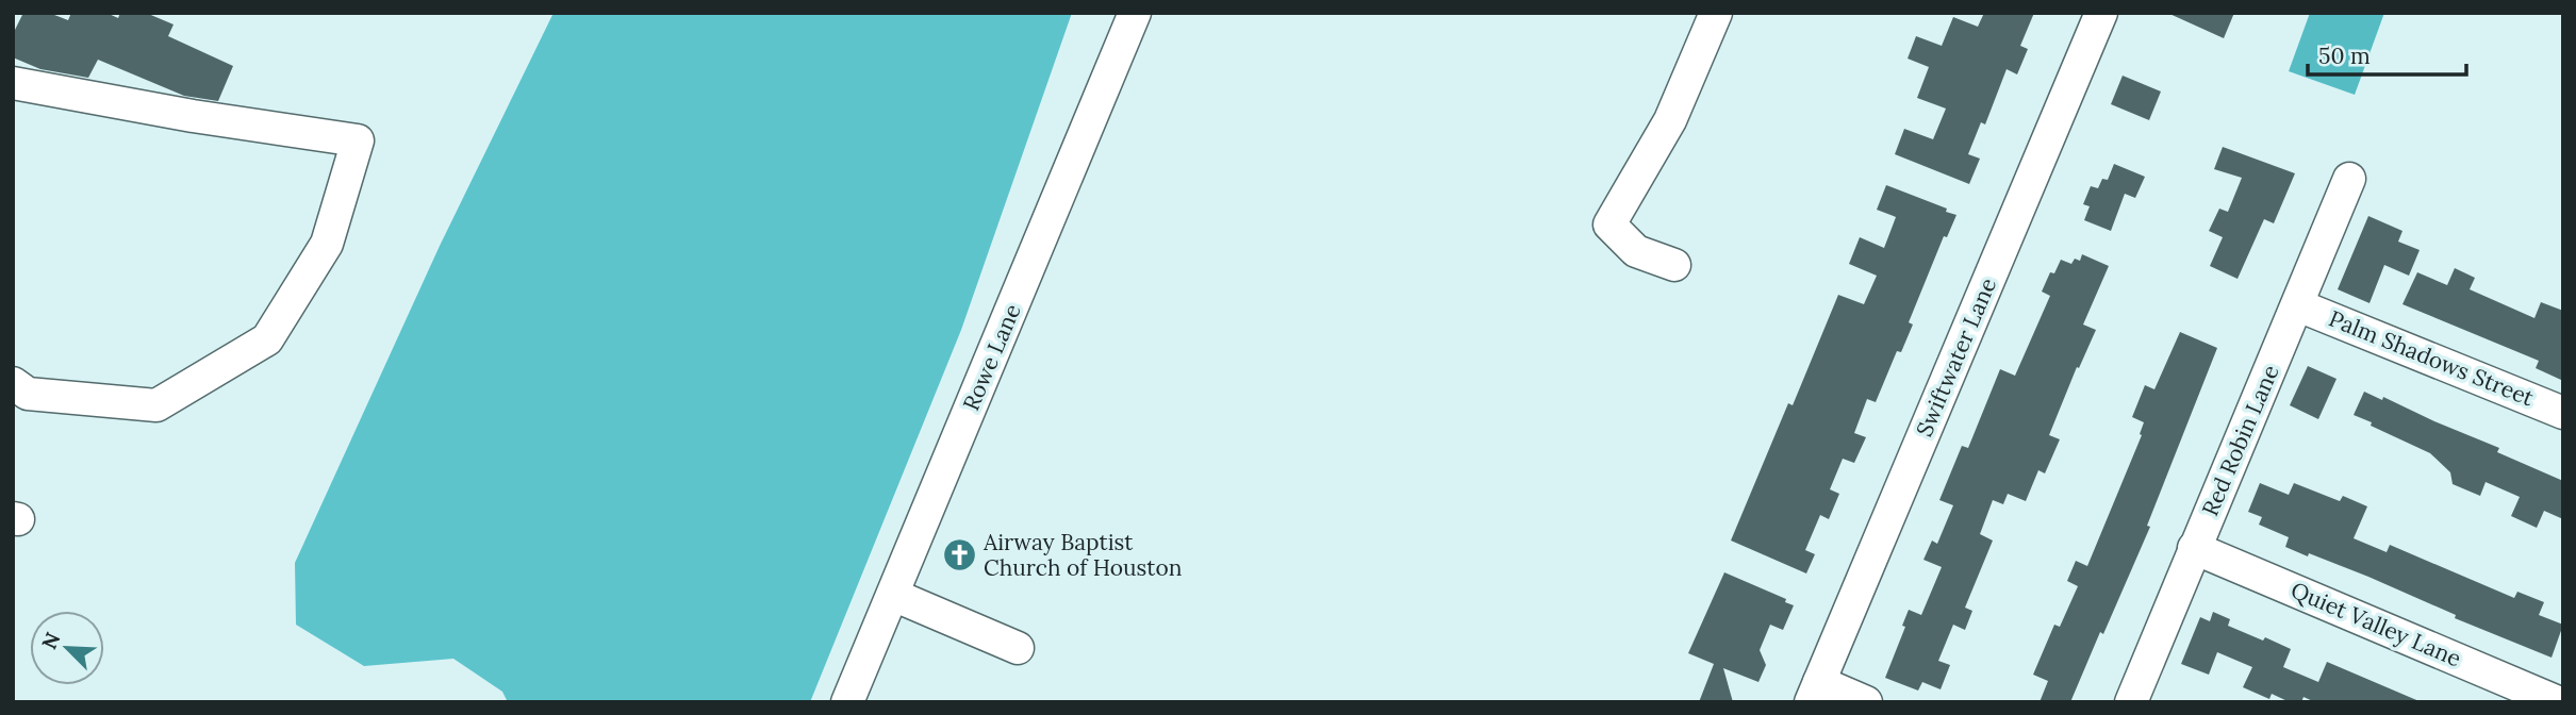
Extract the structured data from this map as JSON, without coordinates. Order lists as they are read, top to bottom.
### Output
{
  "streets": {
    "street": [
      "Rowe Lane",
      "Swiftwater Lane",
      "Palm Shadows Street",
      "Red Robin Lane",
      "Quiet Valley Lane"
    ]
  },
  "crossings": [
    ["Palm Shadows Street", "Red Robin Lane"],
    ["Red Robin Lane", "Quiet Valley Lane"]
  ],
  "places": {
    "church": ["Airway Baptist Church of Houston"]
  },
  "scale_bar": "50 m",
  "north": "top left"
}
